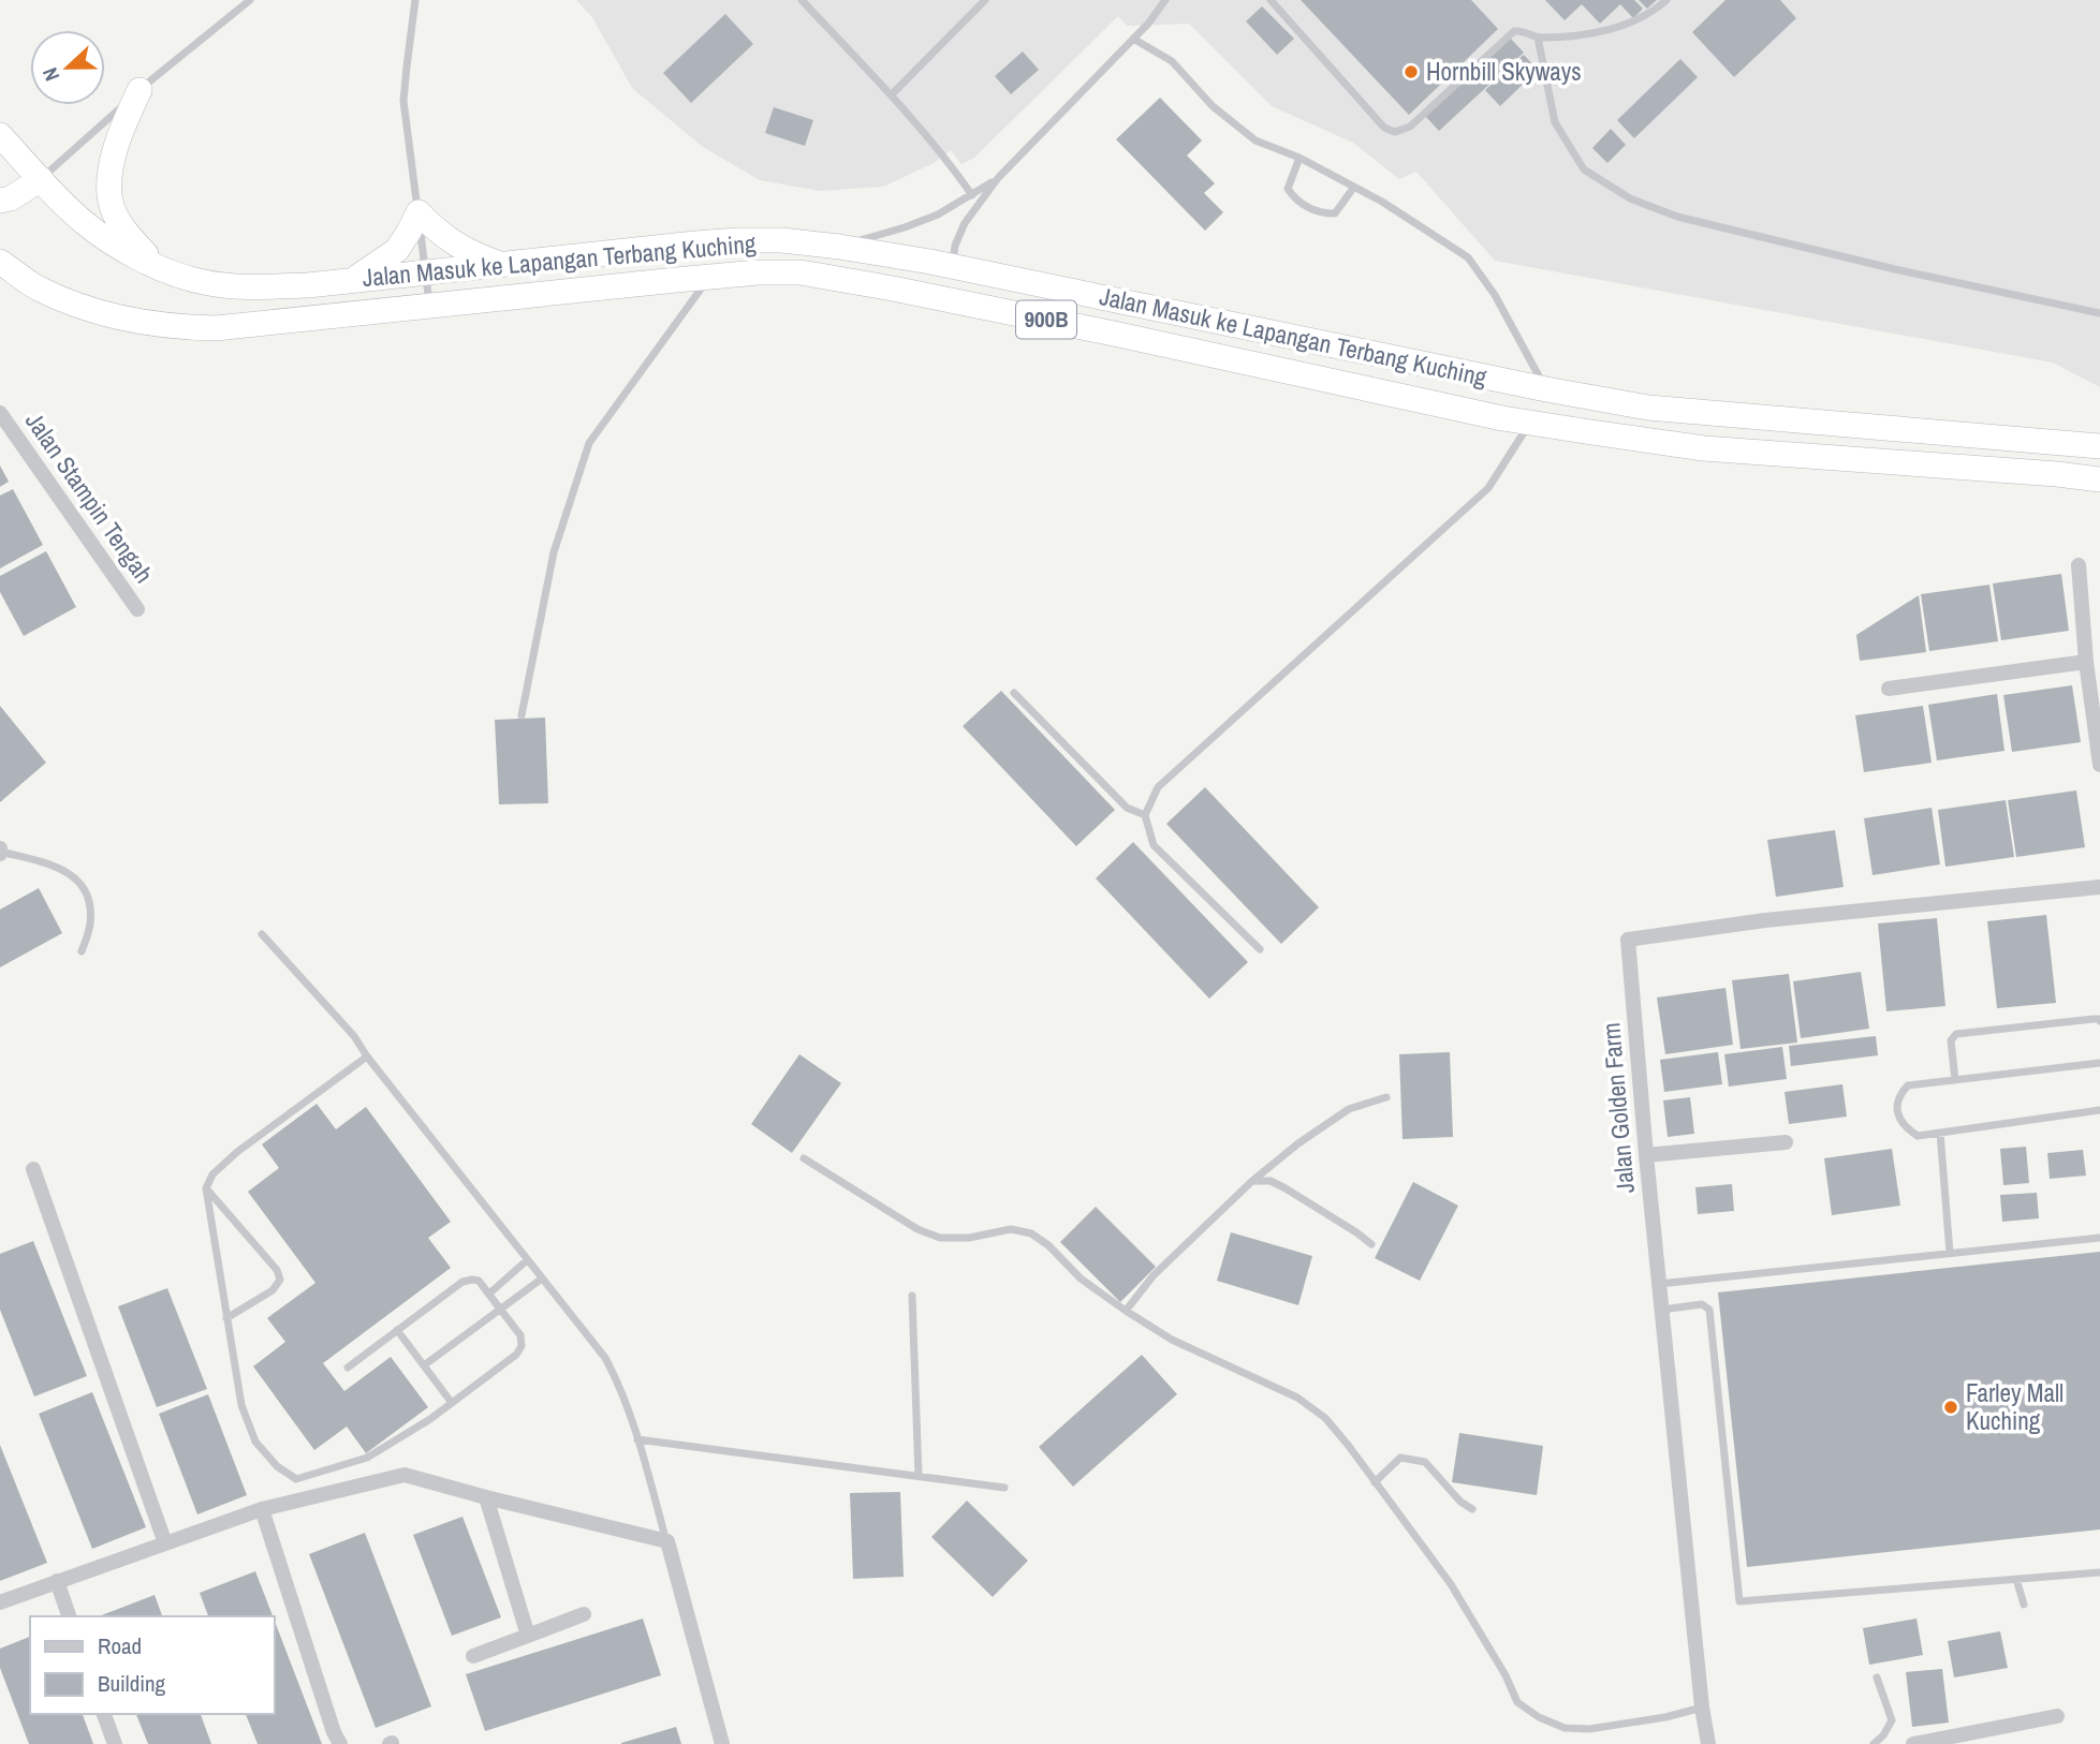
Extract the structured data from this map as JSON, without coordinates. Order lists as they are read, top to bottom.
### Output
{
  "streets": {
    "highway": ["Jalan Masuk ke Lapangan Terbang Kuching", "900B"],
    "street": ["Jalan Stampin Tengah", "Jalan Golden Farm"]
  },
  "places": ["Hornbill Skyways", "Farley Mall Kuching"],
  "legend": ["Road", "Building"],
  "north": "left"
}
